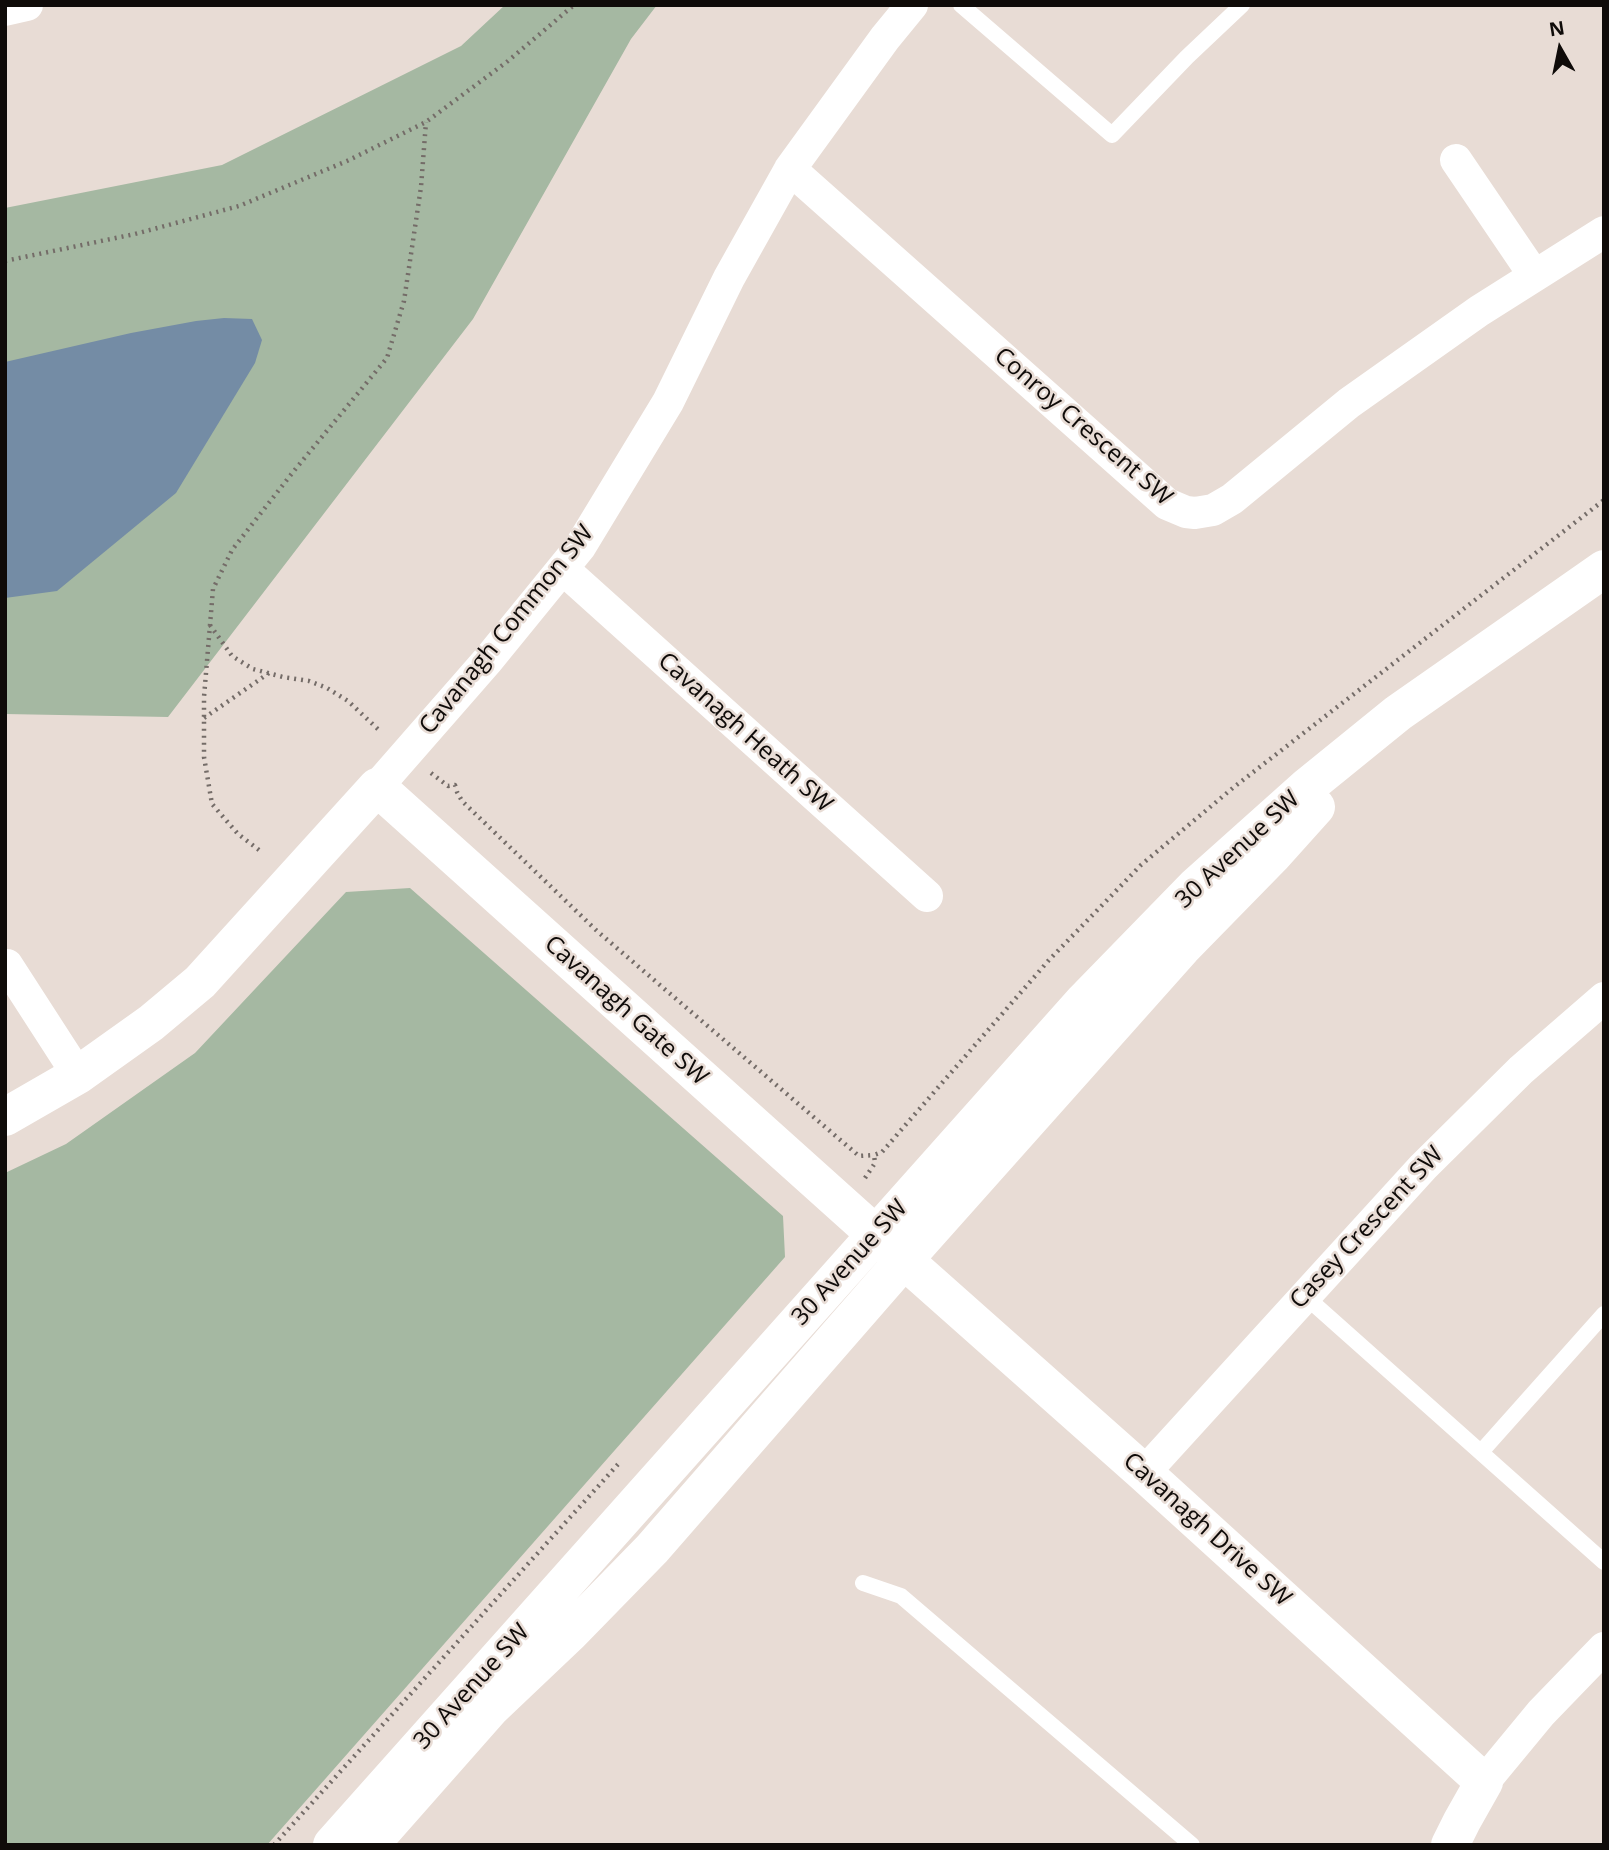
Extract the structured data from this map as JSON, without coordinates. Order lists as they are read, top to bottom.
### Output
{
  "streets": {
    "main road": [
      "Cavanagh Common SW",
      "30 Avenue SW",
      "Cavanagh Gate SW",
      "Cavanagh Drive SW"
    ],
    "street": ["Conroy Crescent SW", "Cavanagh Heath SW", "Casey Crescent SW"]
  },
  "crossings": [
    ["Conroy Crescent SW", "Cavanagh Common SW"],
    ["Cavanagh Common SW", "Cavanagh Heath SW"],
    ["Cavanagh Common SW", "Cavanagh Gate SW"],
    ["30 Avenue SW", "Cavanagh Gate SW"],
    ["30 Avenue SW", "Cavanagh Drive SW"],
    ["Cavanagh Gate SW", "Cavanagh Drive SW"],
    ["Casey Crescent SW", "Cavanagh Drive SW"]
  ],
  "north": "top"
}
